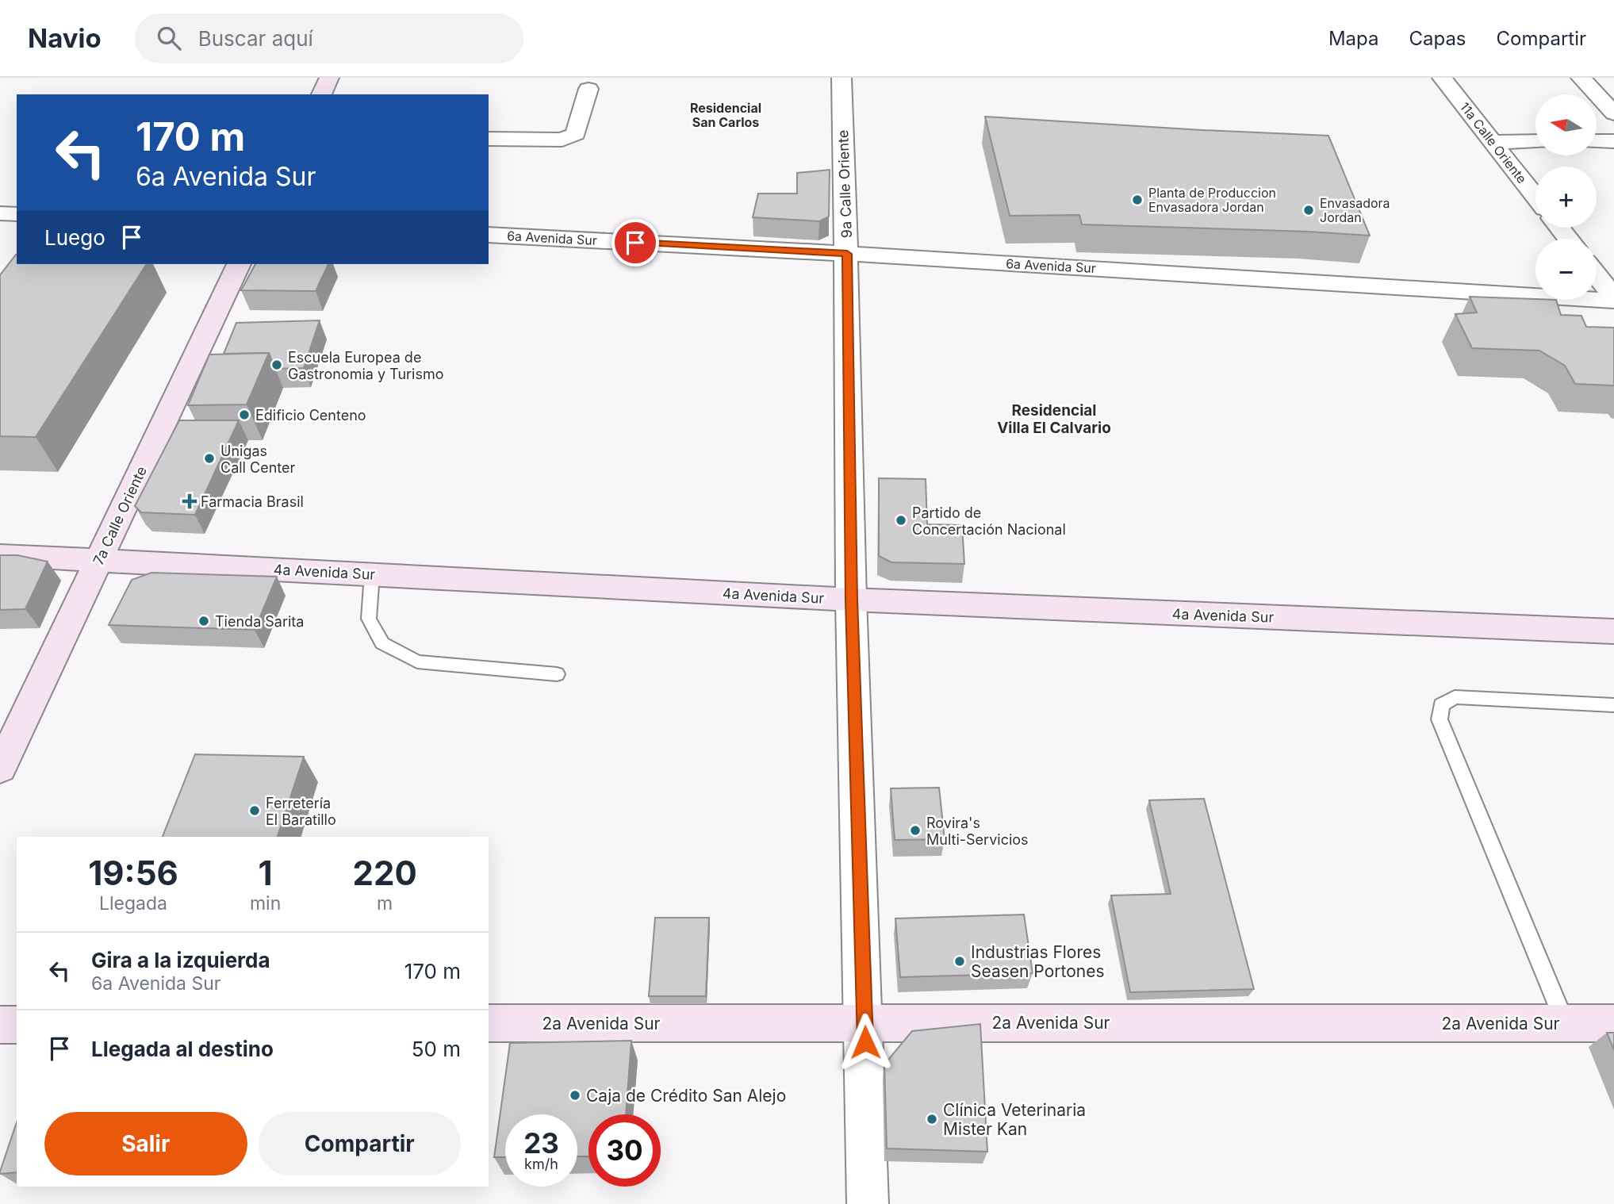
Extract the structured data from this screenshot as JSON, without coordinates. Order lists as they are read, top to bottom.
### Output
{
  "streets": {
    "main road": ["7a Calle Oriente", "4a Avenida Sur", "2a Avenida Sur"],
    "street": ["11a Calle Oriente", "9a Calle Oriente", "6a Avenida Sur"]
  },
  "crossings": [
    ["9a Calle Oriente", "6a Avenida Sur"],
    ["9a Calle Oriente", "4a Avenida Sur"],
    ["9a Calle Oriente", "2a Avenida Sur"],
    ["7a Calle Oriente", "4a Avenida Sur"]
  ],
  "districts": ["Residencial San Carlos", "Residencial Villa El Calvario"],
  "places": {
    "other": [
      "Planta de Produccion Envasadora Jordan",
      "Envasadora Jordan",
      "Escuela Europea de Gastronomia y Turismo",
      "Edificio Centeno",
      "Unigas Call Center",
      "Partido de Concertación Nacional",
      "Tienda Sarita",
      "Ferretería El Baratillo",
      "Rovira's Multi-Servicios",
      "Industrias Flores Seasen Portones",
      "Caja de Crédito San Alejo",
      "Clínica Veterinaria Mister Kan"
    ],
    "health": ["Farmacia Brasil"]
  },
  "north": "left",
  "page": {
    "header": "Navio",
    "search": "Buscar aquí",
    "nav": ["Mapa", "Capas", "Compartir"],
    "map_buttons": ["+", "−"],
    "turn": ["170 m", "6a Avenida Sur"],
    "then": "Luego",
    "eta": [
      "19:56",
      "Llegada",
      "1",
      "min",
      "220",
      "m"
    ],
    "list": [
      {
        "name": "Gira a la izquierda",
        "note": "6a Avenida Sur",
        "value": "170 m"
      },
      {
        "name": "Llegada al destino",
        "value": "50 m"
      }
    ],
    "buttons": ["Salir", "Compartir"],
    "speed": "23 km/h",
    "limit": "30"
  }
}
